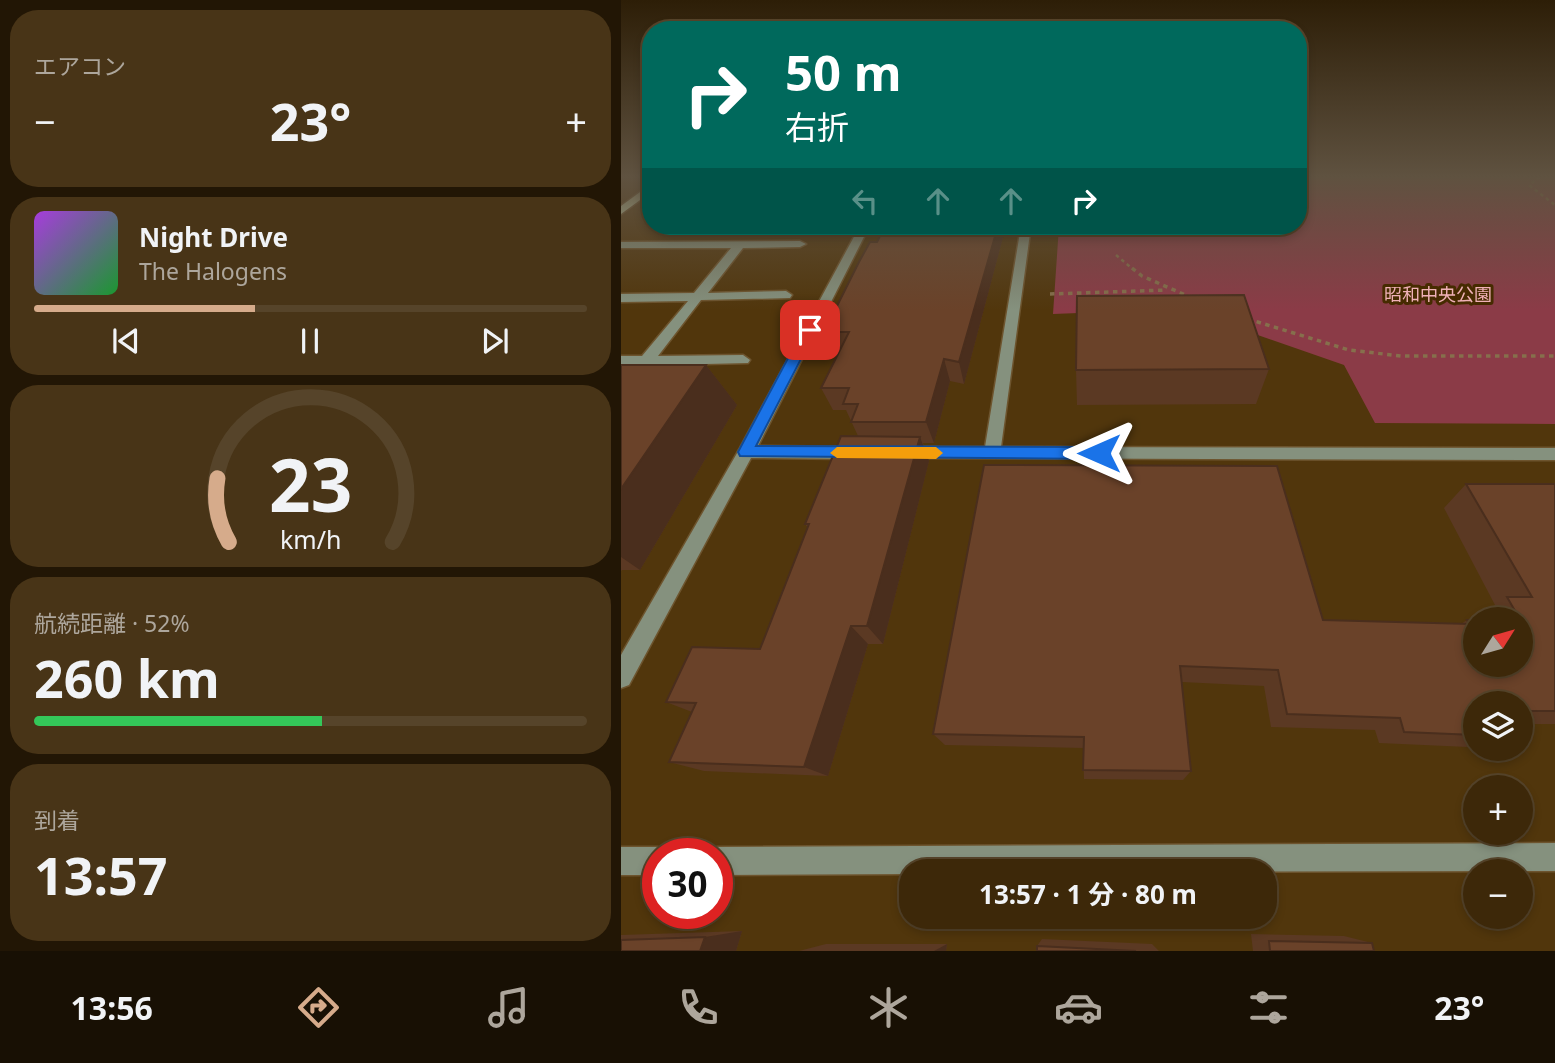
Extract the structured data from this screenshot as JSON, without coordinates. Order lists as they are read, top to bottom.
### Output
{
  "parks": ["昭和中央公園"],
  "north": "top right",
  "page": {
    "tile": [
      "エアコン",
      ["航続距離 · 52%", "260 km"],
      ["到着", "13:57"]
    ],
    "turn": ["50 m", "右折"],
    "heat": ["−", "23°", "+"],
    "song": ["Night Drive", "The Halogens"],
    "map_buttons": ["+", "−"],
    "limit": "30",
    "trip": "13:57 · 1 分 · 80 m",
    "tabs": ["13:56", "23°"],
    "gauge": ["23", "km/h"]
  }
}
